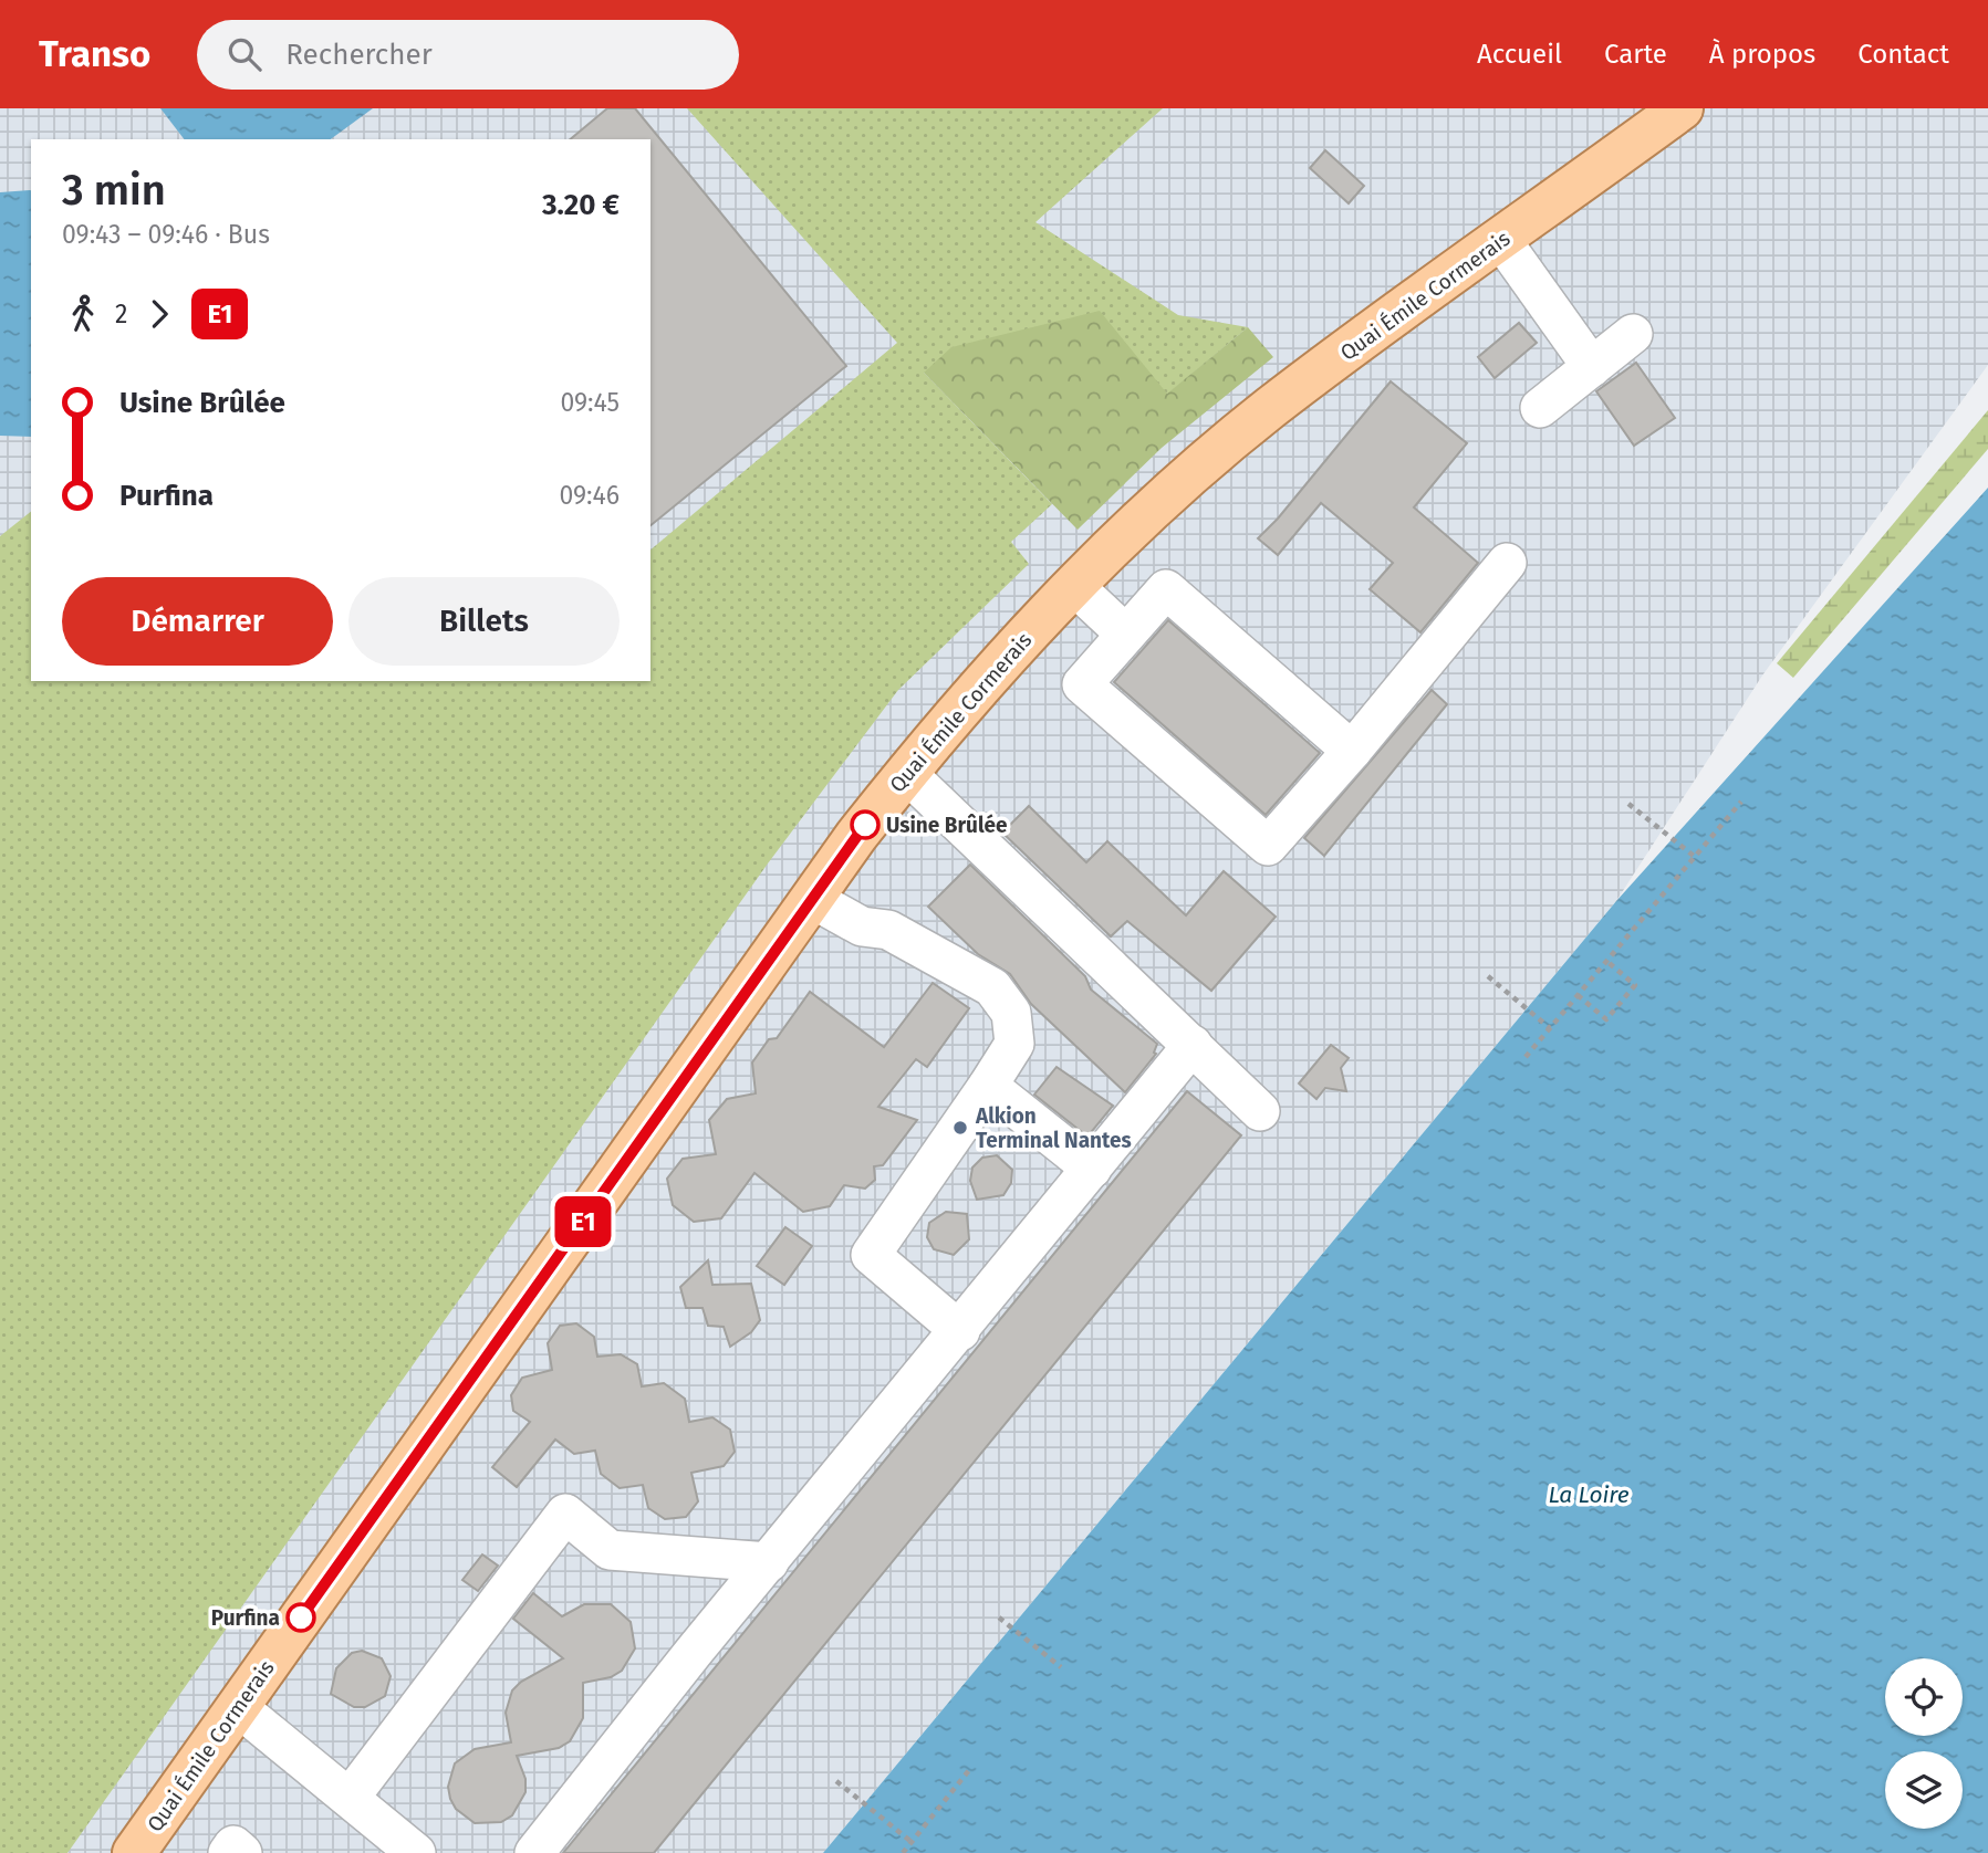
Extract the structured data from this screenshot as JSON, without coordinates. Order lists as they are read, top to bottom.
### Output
{
  "streets": {
    "main road": ["Quai Émile Cormerais"]
  },
  "water": ["La Loire"],
  "places": ["Usine Brûlée", "Alkion Terminal Nantes", "Purfina"],
  "lines": ["bus line E1"],
  "page": {
    "header": "Transo",
    "search": "Rechercher",
    "nav": [
      "Accueil",
      "Carte",
      "À propos",
      "Contact"
    ],
    "on_map": "E1",
    "heading": ["3 min", "09:43 – 09:46 · Bus", "3.20 €"],
    "legs": ["2", "E1"],
    "list": [
      {
        "name": "Usine Brûlée",
        "value": "09:45"
      },
      {
        "name": "Purfina",
        "value": "09:46"
      }
    ],
    "buttons": ["Démarrer", "Billets"]
  }
}
